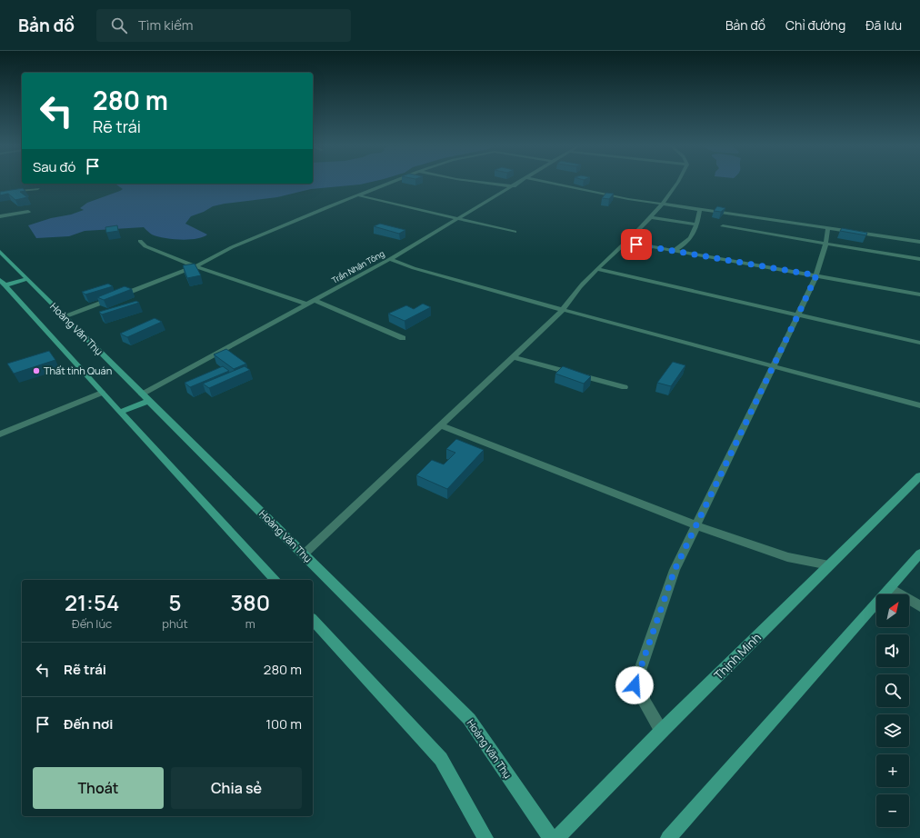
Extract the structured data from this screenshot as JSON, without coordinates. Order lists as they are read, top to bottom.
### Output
{
  "streets": {
    "main road": ["Hoàng Văn Thụ", "Thịnh Minh"],
    "street": ["Trần Nhân Tông"]
  },
  "crossings": [
    ["Trần Nhân Tông", "Hoàng Văn Thụ"]
  ],
  "places": ["Thất tình Quán"],
  "north": "top right",
  "page": {
    "header": "Bản đồ",
    "search": "Tìm kiếm",
    "nav": ["Bản đồ", "Chỉ đường", "Đã lưu"],
    "turn": ["280 m", "Rẽ trái"],
    "then": "Sau đó",
    "eta": [
      "21:54",
      "Đến lúc",
      "5",
      "phút",
      "380",
      "m"
    ],
    "map_buttons": ["+", "−"],
    "list": [
      {
        "name": "Rẽ trái",
        "value": "280 m"
      },
      {
        "name": "Đến nơi",
        "value": "100 m"
      }
    ],
    "buttons": ["Thoát", "Chia sẻ"]
  }
}
